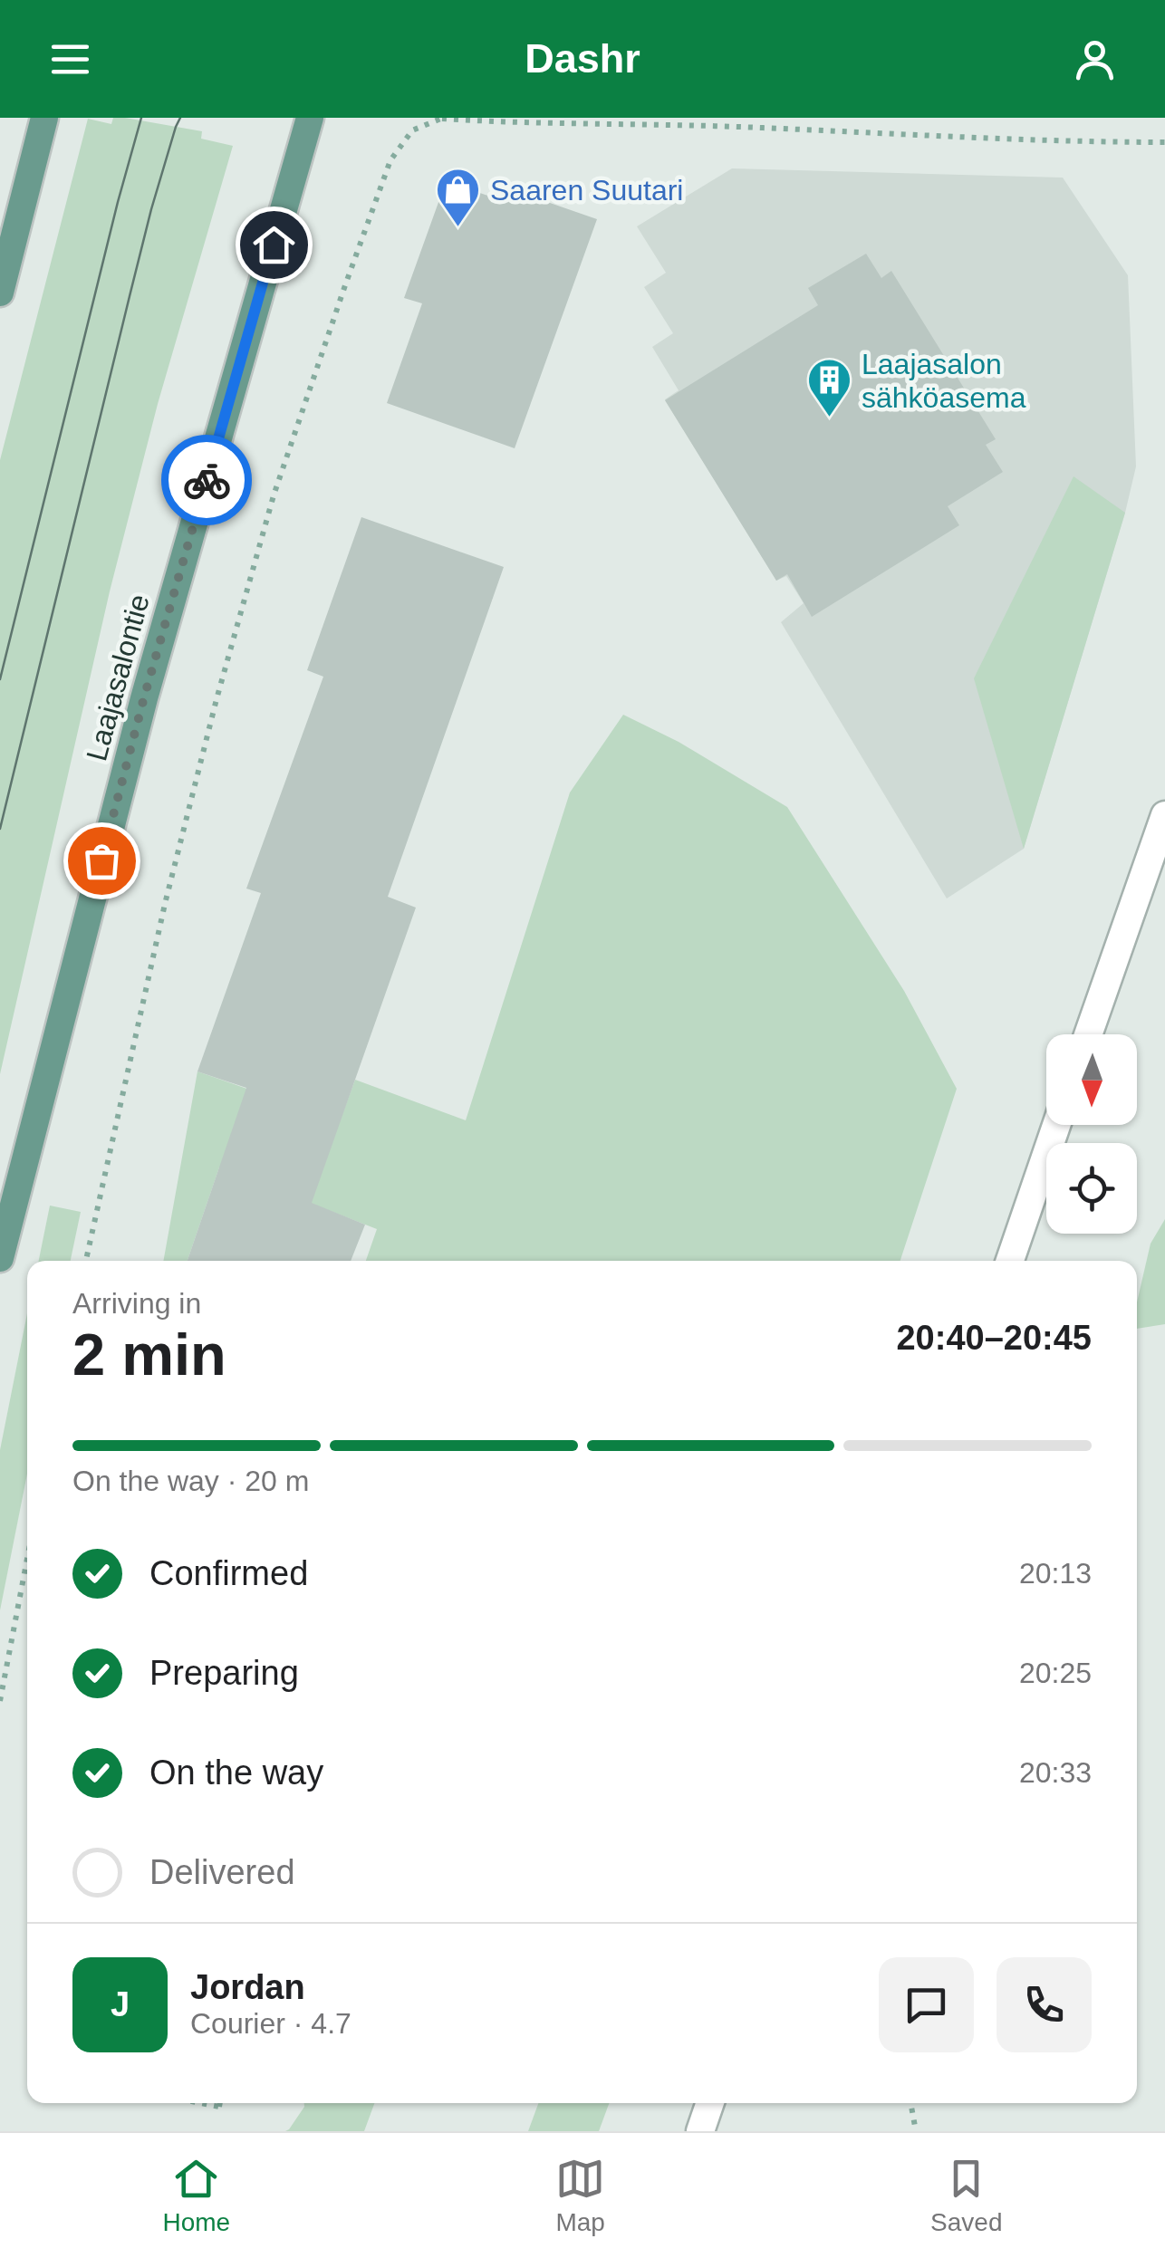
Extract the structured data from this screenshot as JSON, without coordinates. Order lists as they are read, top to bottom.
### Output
{
  "streets": {
    "main road": ["Laajasalontie"]
  },
  "places": {
    "shop": ["Saaren Suutari"],
    "building": ["Laajasalon sähköasema"]
  },
  "north": "bottom",
  "page": {
    "header": "Dashr",
    "heading": ["2 min", "Arriving in", "20:40–20:45"],
    "panel": ["Jordan", "Courier · 4.7"],
    "bar": "On the way · 20 m",
    "list": [
      ["Confirmed", "20:13"],
      ["Preparing", "20:25"],
      ["On the way", "20:33"],
      "Delivered"
    ],
    "round": "J",
    "tabs": ["Home", "Map", "Saved"]
  }
}
